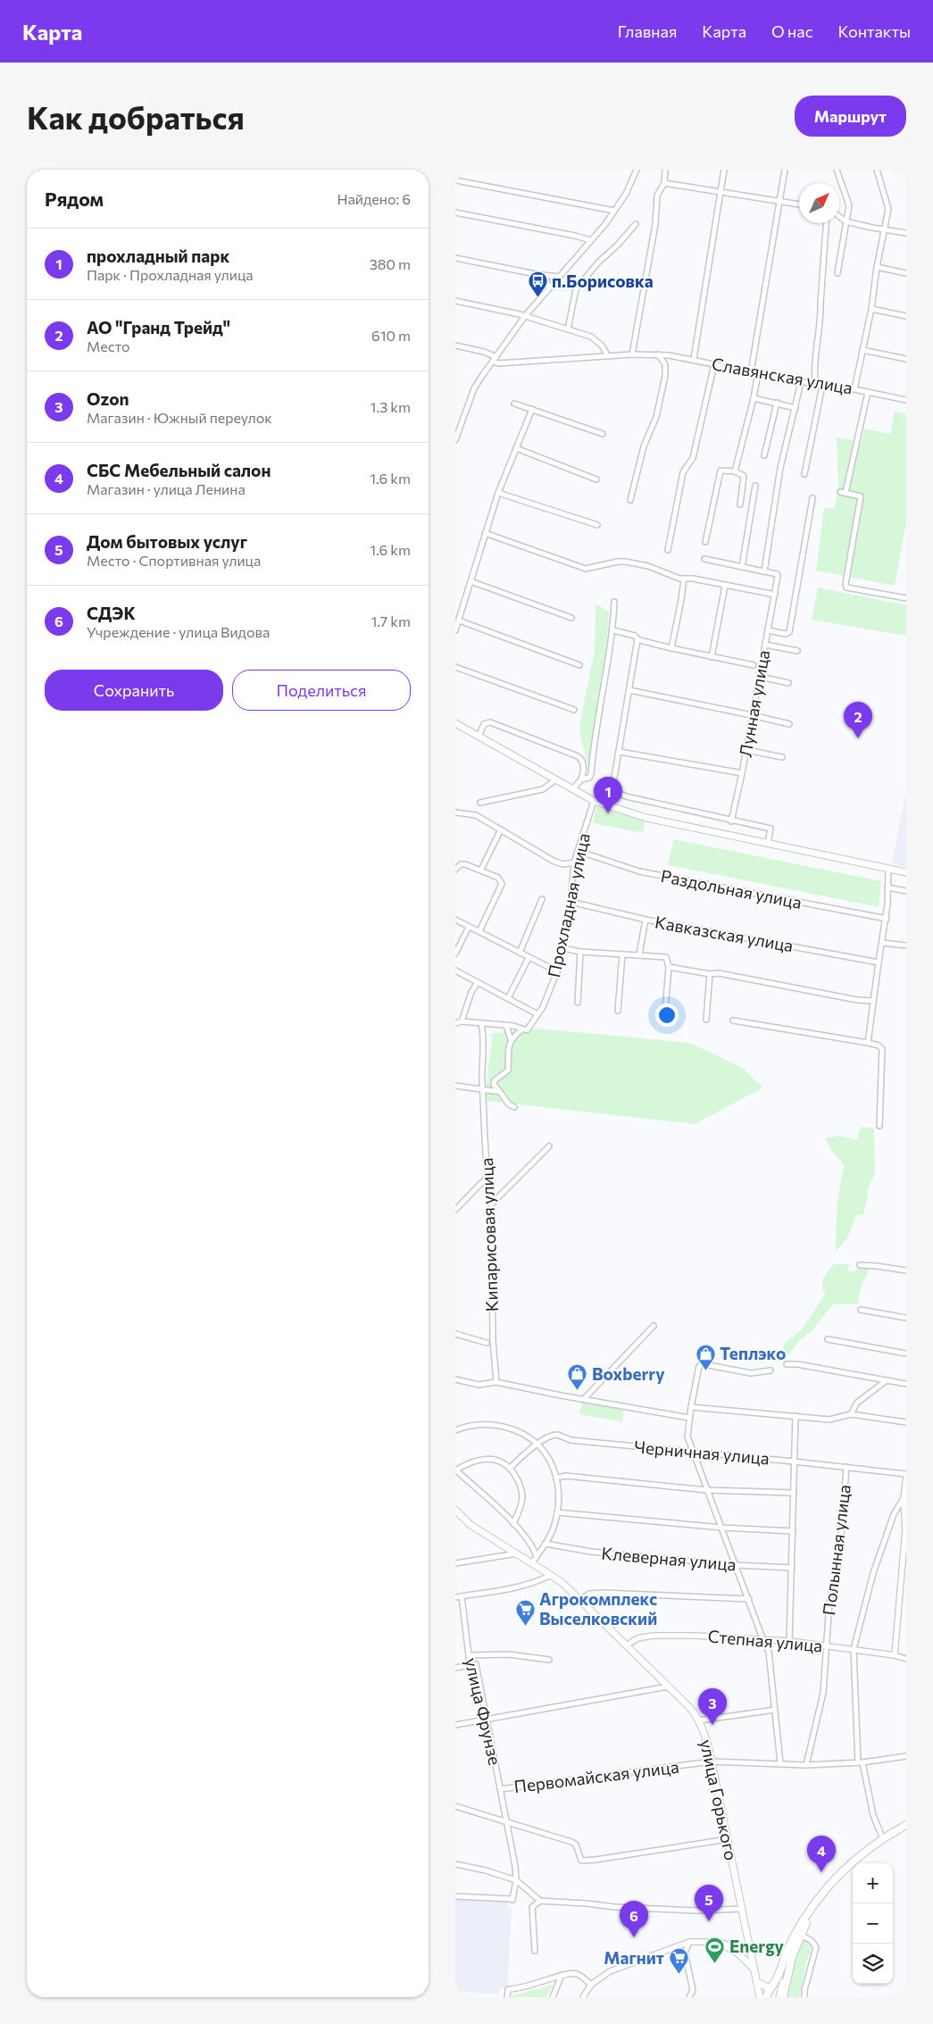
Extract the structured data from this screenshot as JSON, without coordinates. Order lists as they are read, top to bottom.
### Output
{
  "streets": {
    "main road": ["улица Горького"],
    "street": [
      "Славянская улица",
      "Лунная улица",
      "Раздольная улица",
      "Прохладная улица",
      "Кавказская улица",
      "Кипарисовая улица",
      "Черничная улица",
      "Полынная улица",
      "Клеверная улица",
      "Степная улица",
      "улица Фрунзе",
      "Первомайская улица"
    ]
  },
  "crossings": [
    ["Раздольная улица", "Прохладная улица"],
    ["Прохладная улица", "Кавказская улица"],
    ["Черничная улица", "Полынная улица"],
    ["Полынная улица", "Степная улица"],
    ["Полынная улица", "Первомайская улица"],
    ["Степная улица", "улица Горького"],
    ["улица Фрунзе", "Первомайская улица"],
    ["Первомайская улица", "улица Горького"]
  ],
  "places": {
    "bus stop": ["п.Борисовка"],
    "shop": ["Теплэко", "Boxberry"],
    "supermarket": ["Агрокомплекс Выселковский", "Магнит"],
    "sports": ["Energy"]
  },
  "north": "top right",
  "page": {
    "header": "Карта",
    "nav": [
      "Главная",
      "Карта",
      "О нас",
      "Контакты"
    ],
    "buttons": [
      "Маршрут",
      ["Сохранить", "Поделиться"]
    ],
    "title": "Как добраться",
    "heading": ["Рядом", "Найдено: 6"],
    "list": [
      {
        "mark": "1",
        "name": "прохладный парк",
        "note": "Парк · Прохладная улица",
        "value": "380 m"
      },
      {
        "mark": "2",
        "name": "АО \"Гранд Трейд\"",
        "note": "Место",
        "value": "610 m"
      },
      {
        "mark": "3",
        "name": "Ozon",
        "note": "Магазин · Южный переулок",
        "value": "1.3 km"
      },
      {
        "mark": "4",
        "name": "СБС Мебельный салон",
        "note": "Магазин · улица Ленина",
        "value": "1.6 km"
      },
      {
        "mark": "5",
        "name": "Дом бытовых услуг",
        "note": "Место · Спортивная улица",
        "value": "1.6 km"
      },
      {
        "mark": "6",
        "name": "СДЭК",
        "note": "Учреждение · улица Видова",
        "value": "1.7 km"
      }
    ],
    "pins": [
      "2",
      "1",
      "3",
      "4",
      "5",
      "6"
    ],
    "map_buttons": ["+", "−"]
  }
}
